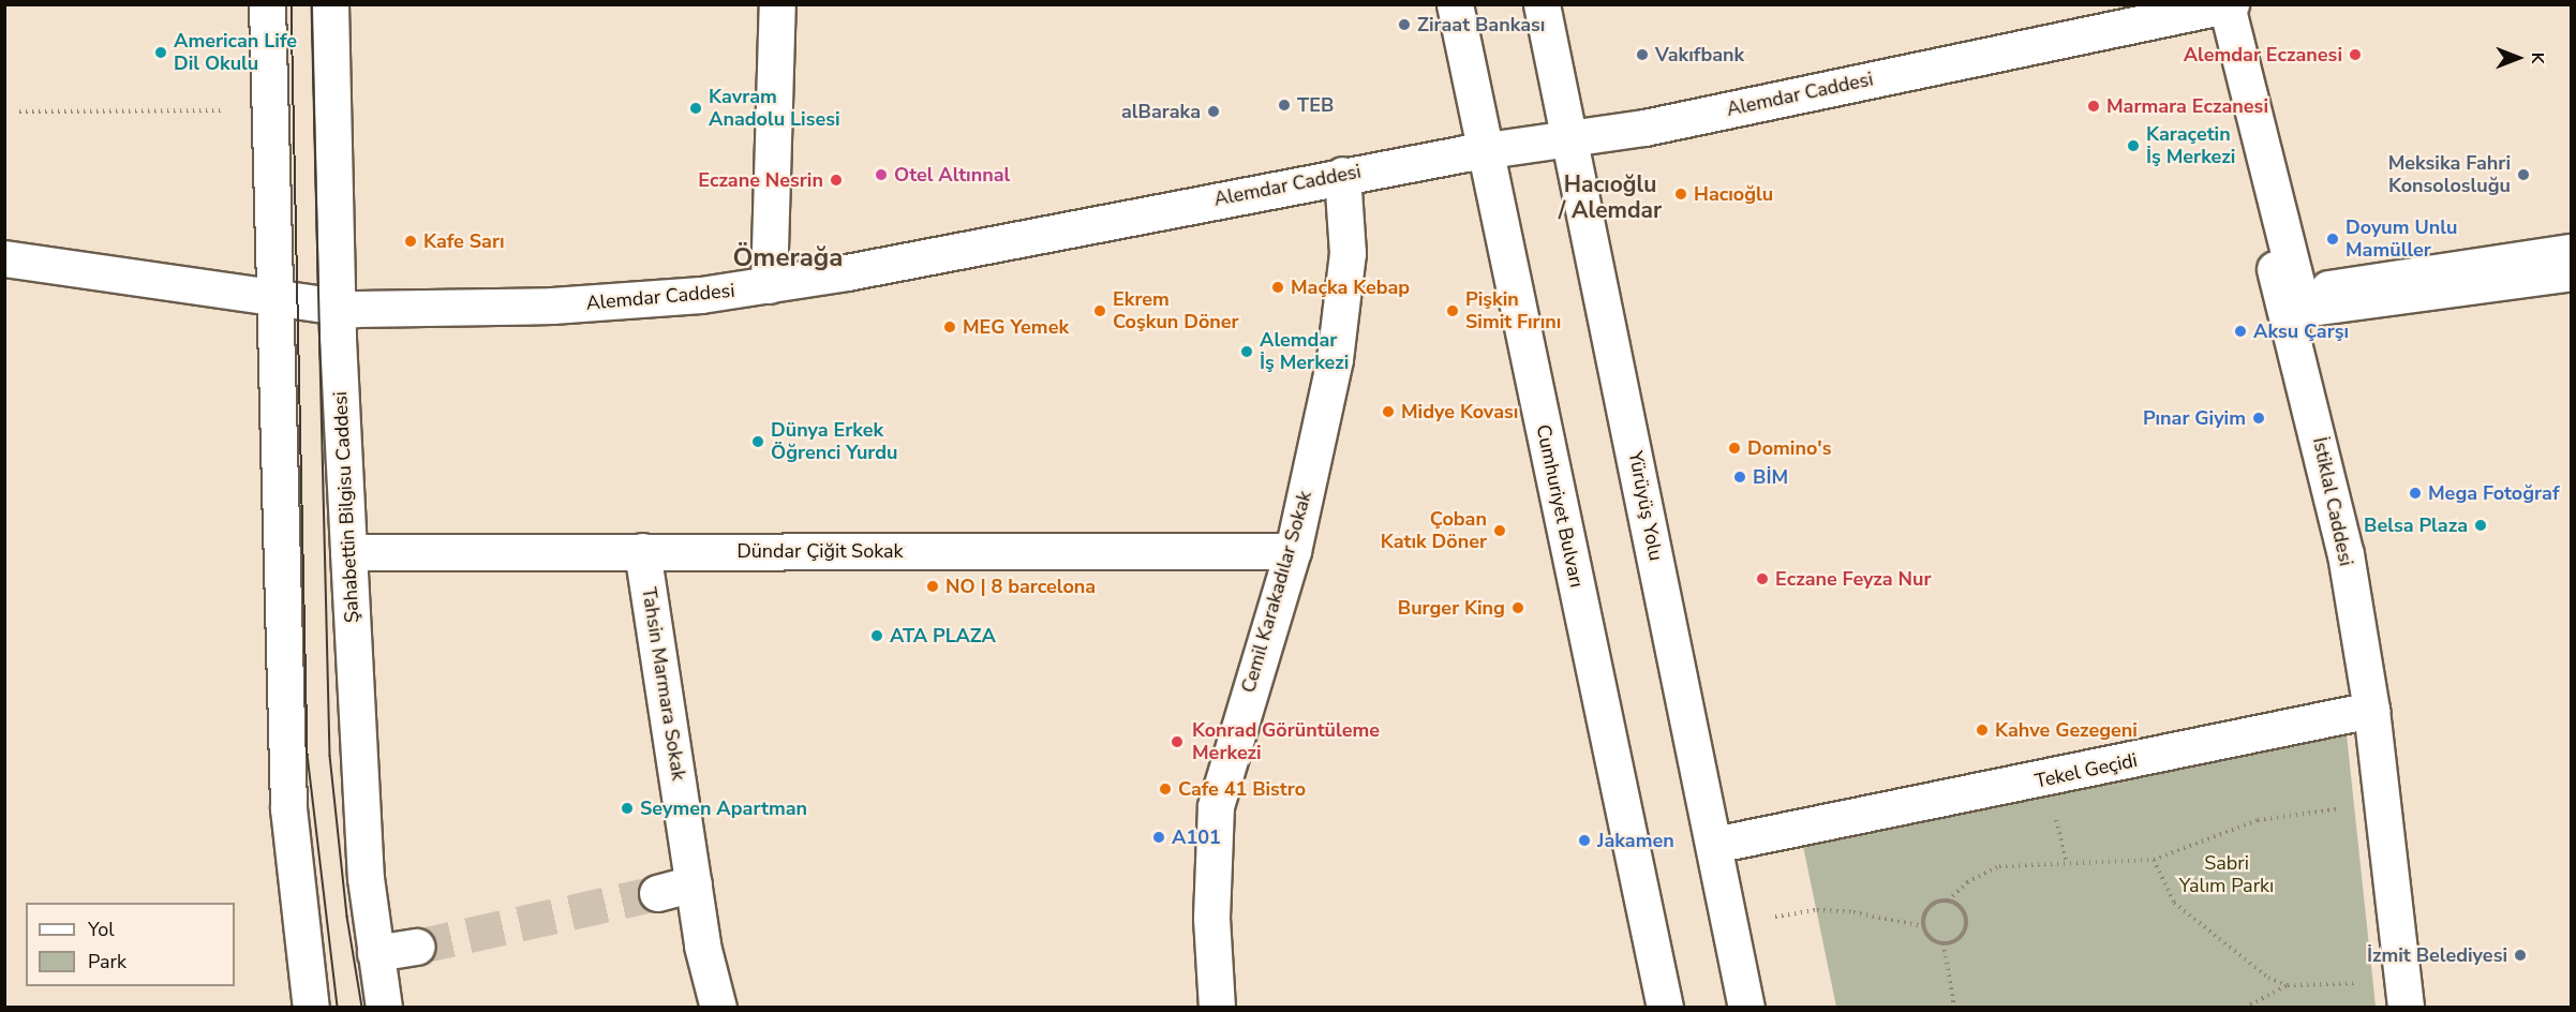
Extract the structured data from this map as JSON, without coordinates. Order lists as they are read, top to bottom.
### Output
{
  "streets": {
    "street": [
      "Alemdar Caddesi",
      "İstiklal Caddesi",
      "Cumhuriyet Bulvarı",
      "Yürüyüş Yolu",
      "Şahabettin Bilgisu Caddesi",
      "Dündar Çiğit Sokak",
      "Cemil Karakadılar Sokak",
      "Tahsin Marmara Sokak",
      "Tekel Geçidi"
    ]
  },
  "crossings": [
    ["Alemdar Caddesi", "İstiklal Caddesi"],
    ["Alemdar Caddesi", "Cumhuriyet Bulvarı"],
    ["Alemdar Caddesi", "Yürüyüş Yolu"],
    ["Alemdar Caddesi", "Şahabettin Bilgisu Caddesi"],
    ["Alemdar Caddesi", "Cemil Karakadılar Sokak"],
    ["İstiklal Caddesi", "Tekel Geçidi"],
    ["Yürüyüş Yolu", "Tekel Geçidi"],
    ["Şahabettin Bilgisu Caddesi", "Dündar Çiğit Sokak"],
    ["Dündar Çiğit Sokak", "Cemil Karakadılar Sokak"],
    ["Dündar Çiğit Sokak", "Tahsin Marmara Sokak"]
  ],
  "districts": ["Hacıoğlu / Alemdar", "Ömerağa"],
  "parks": ["Sabri Yalım Parkı"],
  "places": [
    "Ziraat Bankası",
    "American Life Dil Okulu",
    "Vakıfbank",
    "Alemdar Eczanesi",
    "TEB",
    "Marmara Eczanesi",
    "Kavram Anadolu Lisesi",
    "alBaraka",
    "Karaçetin İş Merkezi",
    "Otel Altınnal",
    "Meksika Fahri Konsolosluğu",
    "Eczane Nesrin",
    "Hacıoğlu",
    "Doyum Unlu Mamüller",
    "Kafe Sarı",
    "Maçka Kebap",
    "Ekrem Coşkun Döner",
    "Pişkin Simit Fırını",
    "MEG Yemek",
    "Aksu Çarşı",
    "Alemdar İş Merkezi",
    "Midye Kovası",
    "Pınar Giyim",
    "Dünya Erkek Öğrenci Yurdu",
    "Domino's",
    "BİM",
    "Mega Fotoğraf",
    "Belsa Plaza",
    "Çoban Katık Döner",
    "Eczane Feyza Nur",
    "NO | 8 barcelona",
    "Burger King",
    "ATA PLAZA",
    "Kahve Gezegeni",
    "Konrad Görüntüleme Merkezi",
    "Cafe 41 Bistro",
    "Seymen Apartman",
    "A101",
    "Jakamen",
    "İzmit Belediyesi"
  ],
  "legend": ["Yol", "Park"],
  "north": "right"
}
